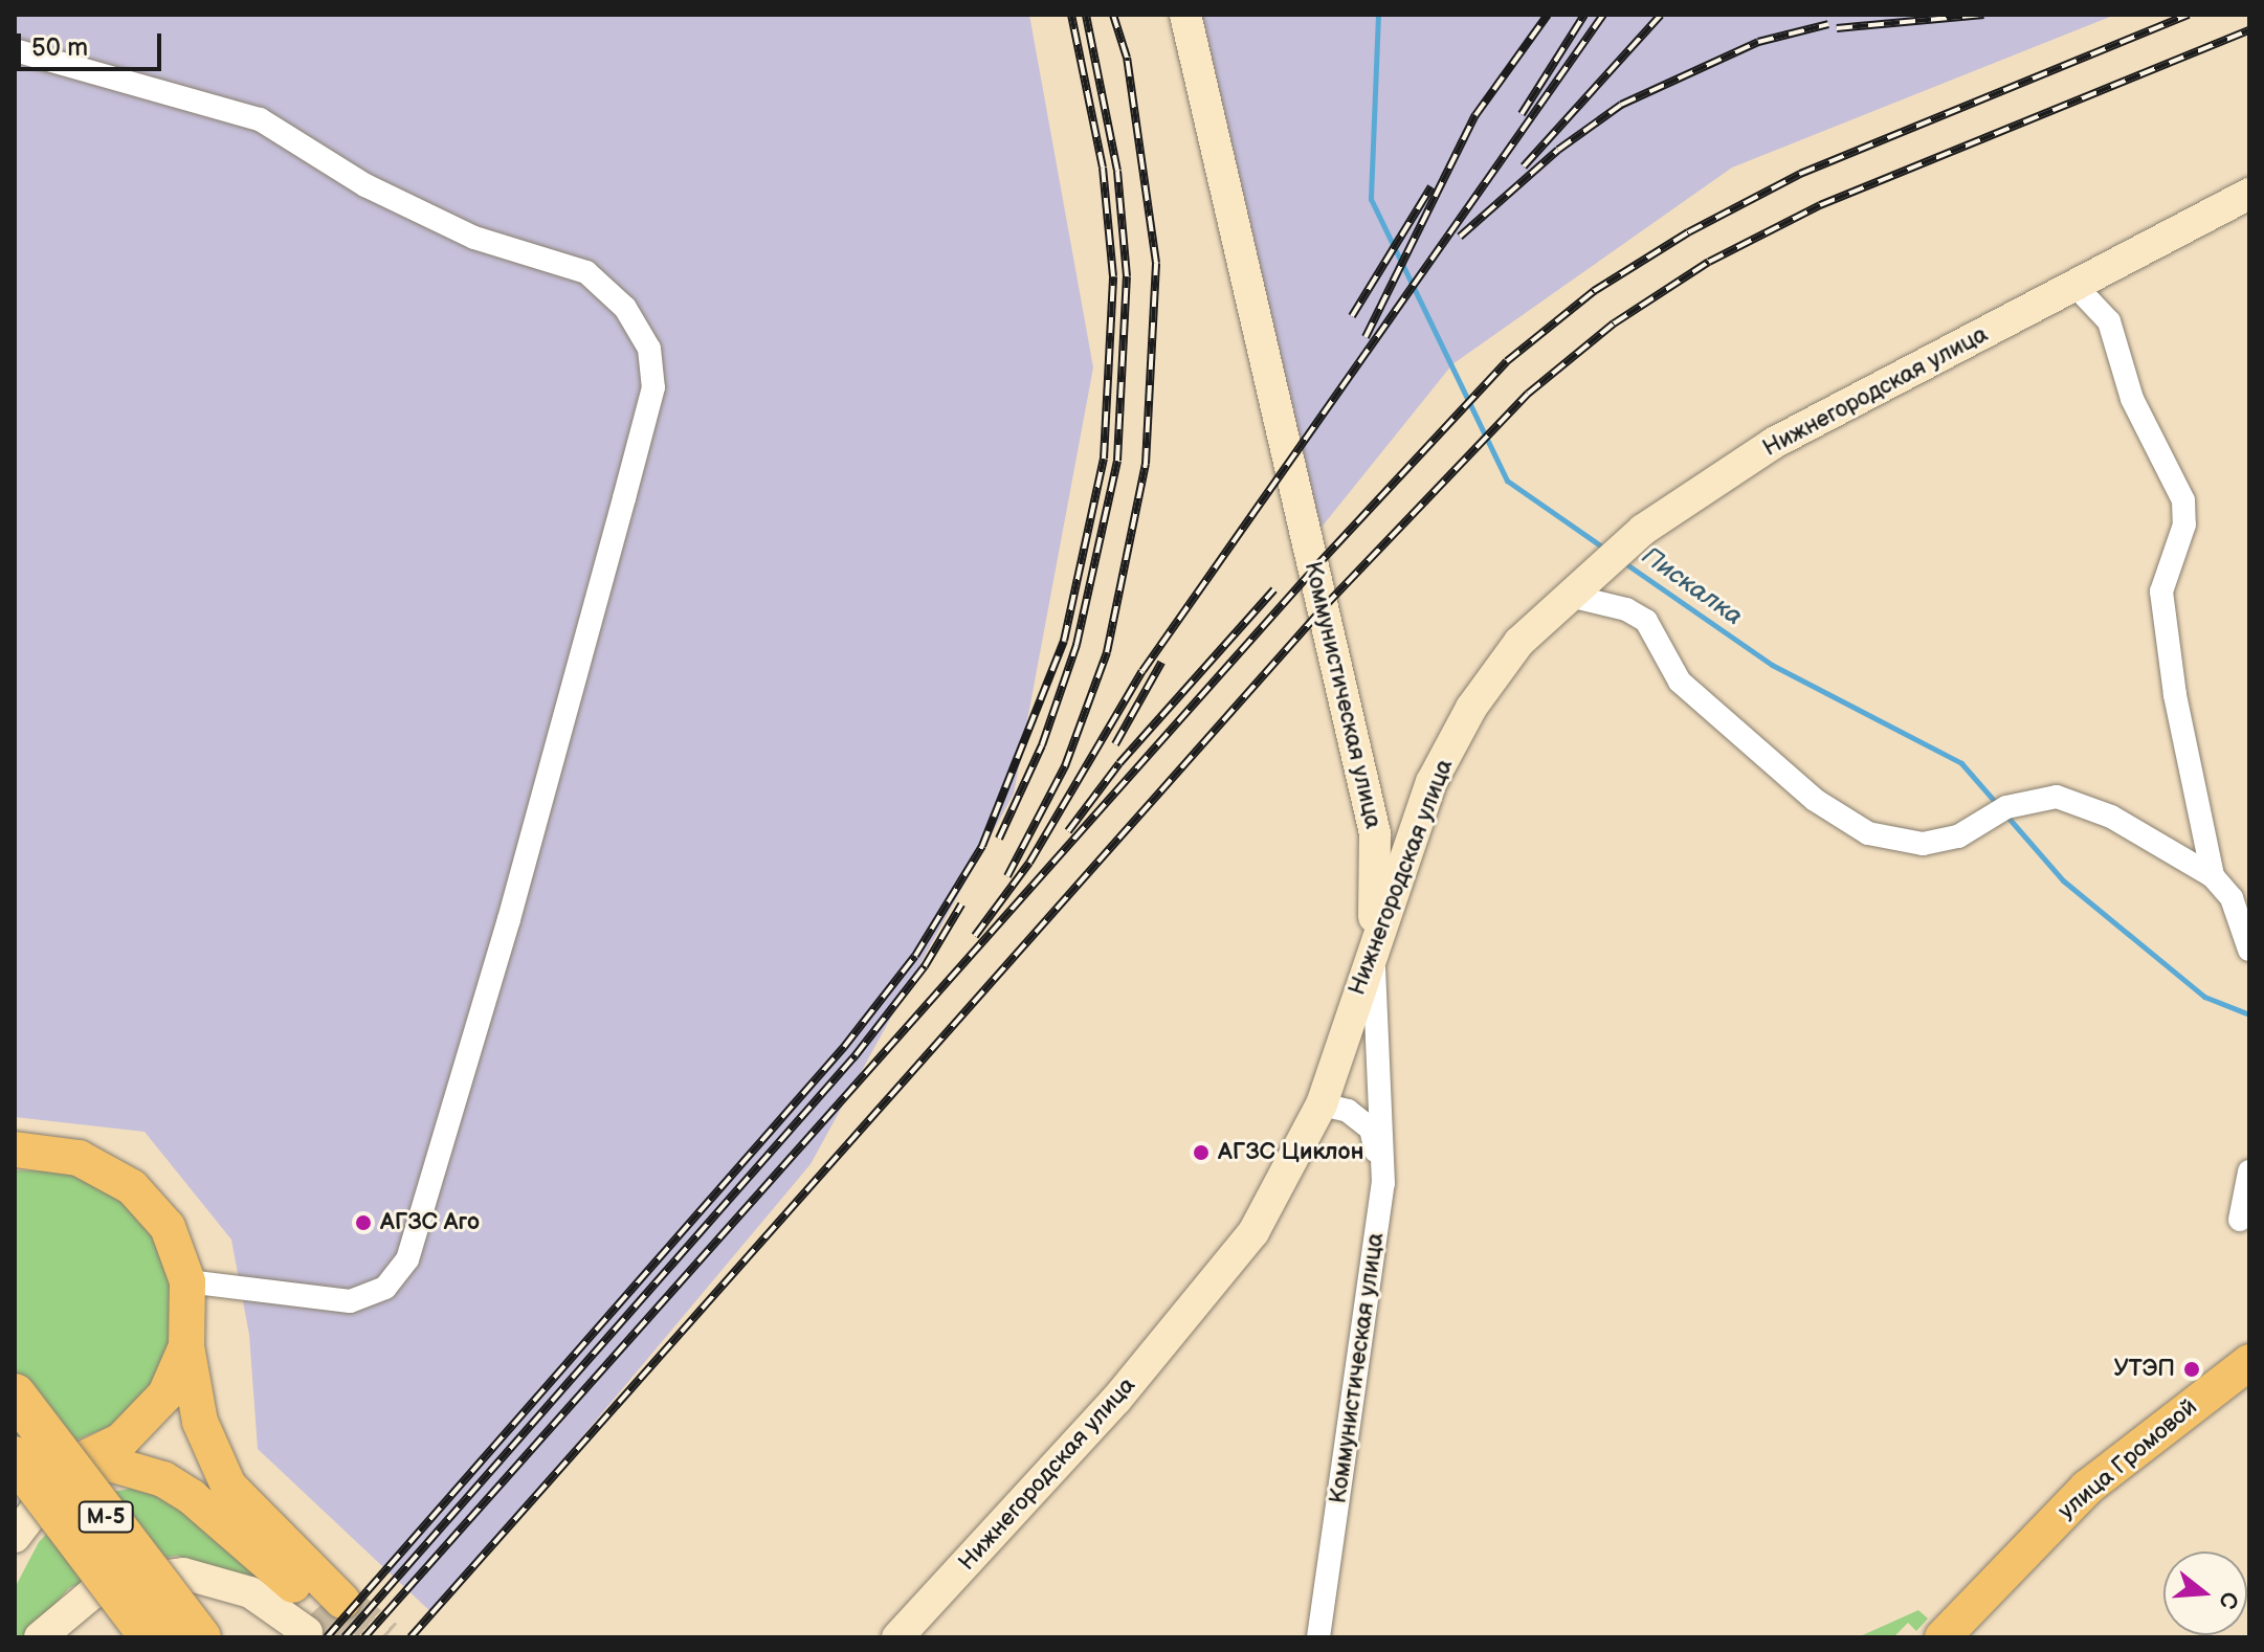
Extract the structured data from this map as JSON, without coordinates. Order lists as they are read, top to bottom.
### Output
{
  "streets": {
    "highway": ["М-5"],
    "main road": ["Нижнегородская улица", "Коммунистическая улица", "улица Громовой"]
  },
  "crossings": [
    ["Нижнегородская улица", "Коммунистическая улица"]
  ],
  "water": ["Пискалка"],
  "places": ["АГЗС Циклон", "АГЗС Аго", "УТЭП"],
  "scale_bar": "50 m",
  "north": "right"
}
